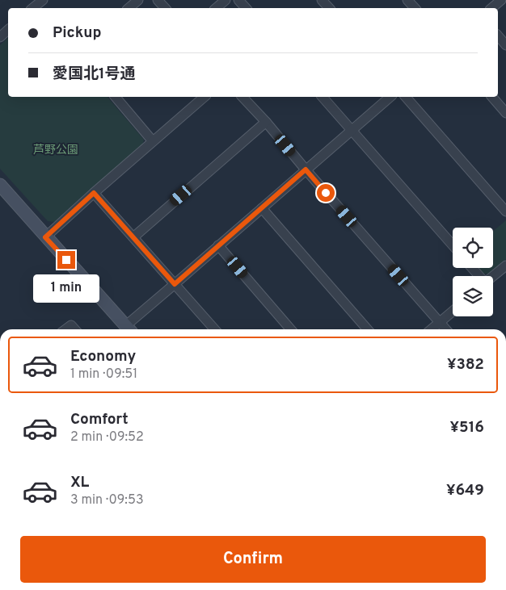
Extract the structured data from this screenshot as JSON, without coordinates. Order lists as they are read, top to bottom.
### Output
{
  "parks": ["芦野公園"],
  "page": {
    "banner": ["Pickup", "愛国北1号通"],
    "bubble": "1 min",
    "list": [
      {
        "name": "Economy",
        "note": "1 min · 09:51",
        "value": "¥382"
      },
      {
        "name": "Comfort",
        "note": "2 min · 09:52",
        "value": "¥516"
      },
      {
        "name": "XL",
        "note": "3 min · 09:53",
        "value": "¥649"
      }
    ],
    "buttons": "Confirm"
  }
}
